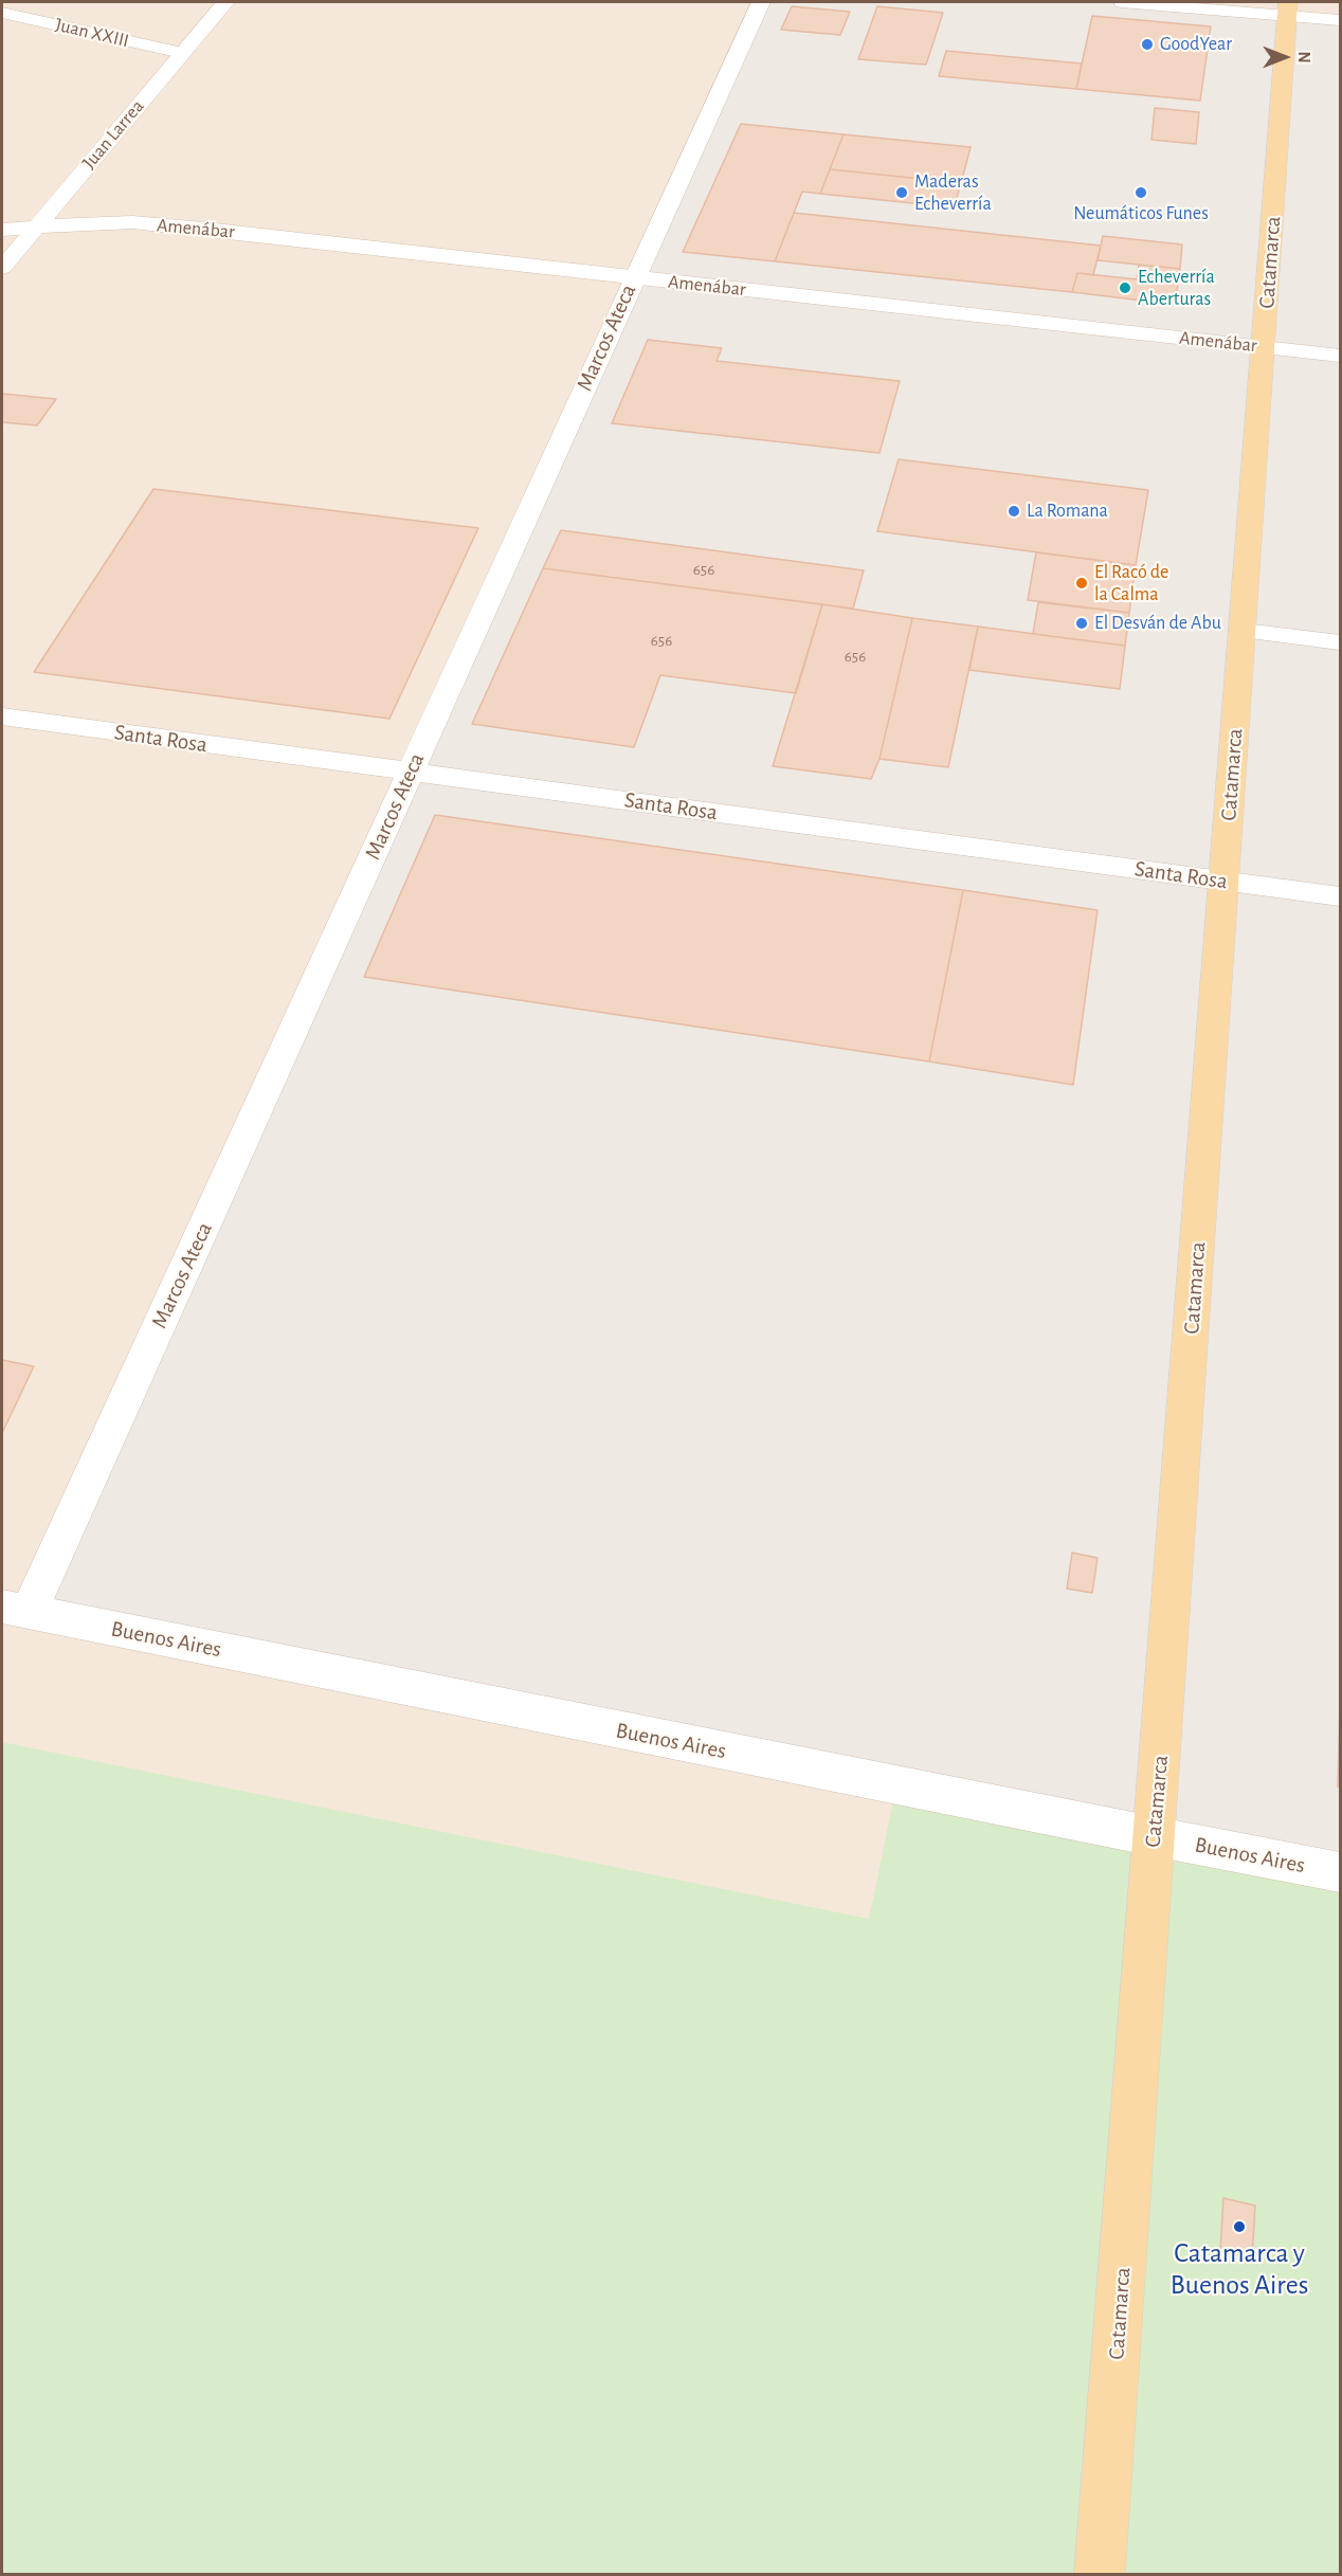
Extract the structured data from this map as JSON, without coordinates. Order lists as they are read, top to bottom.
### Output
{
  "streets": {
    "main road": ["Catamarca"],
    "street": [
      "Juan XXIII",
      "Juan Larrea",
      "Amenábar",
      "Marcos Ateca",
      "Santa Rosa",
      "Buenos Aires"
    ]
  },
  "crossings": [
    ["Juan XXIII", "Juan Larrea"],
    ["Juan Larrea", "Amenábar"],
    ["Amenábar", "Catamarca"],
    ["Amenábar", "Marcos Ateca"],
    ["Catamarca", "Santa Rosa"],
    ["Catamarca", "Buenos Aires"],
    ["Marcos Ateca", "Santa Rosa"],
    ["Marcos Ateca", "Buenos Aires"]
  ],
  "places": [
    "GoodYear",
    "Maderas Echeverría",
    "Neumáticos Funes",
    "Echeverría Aberturas",
    "La Romana",
    "El Racó de la Calma",
    "El Desván de Abu",
    "Catamarca y Buenos Aires"
  ],
  "house_numbers": ["656", "656", "656"],
  "north": "right"
}
